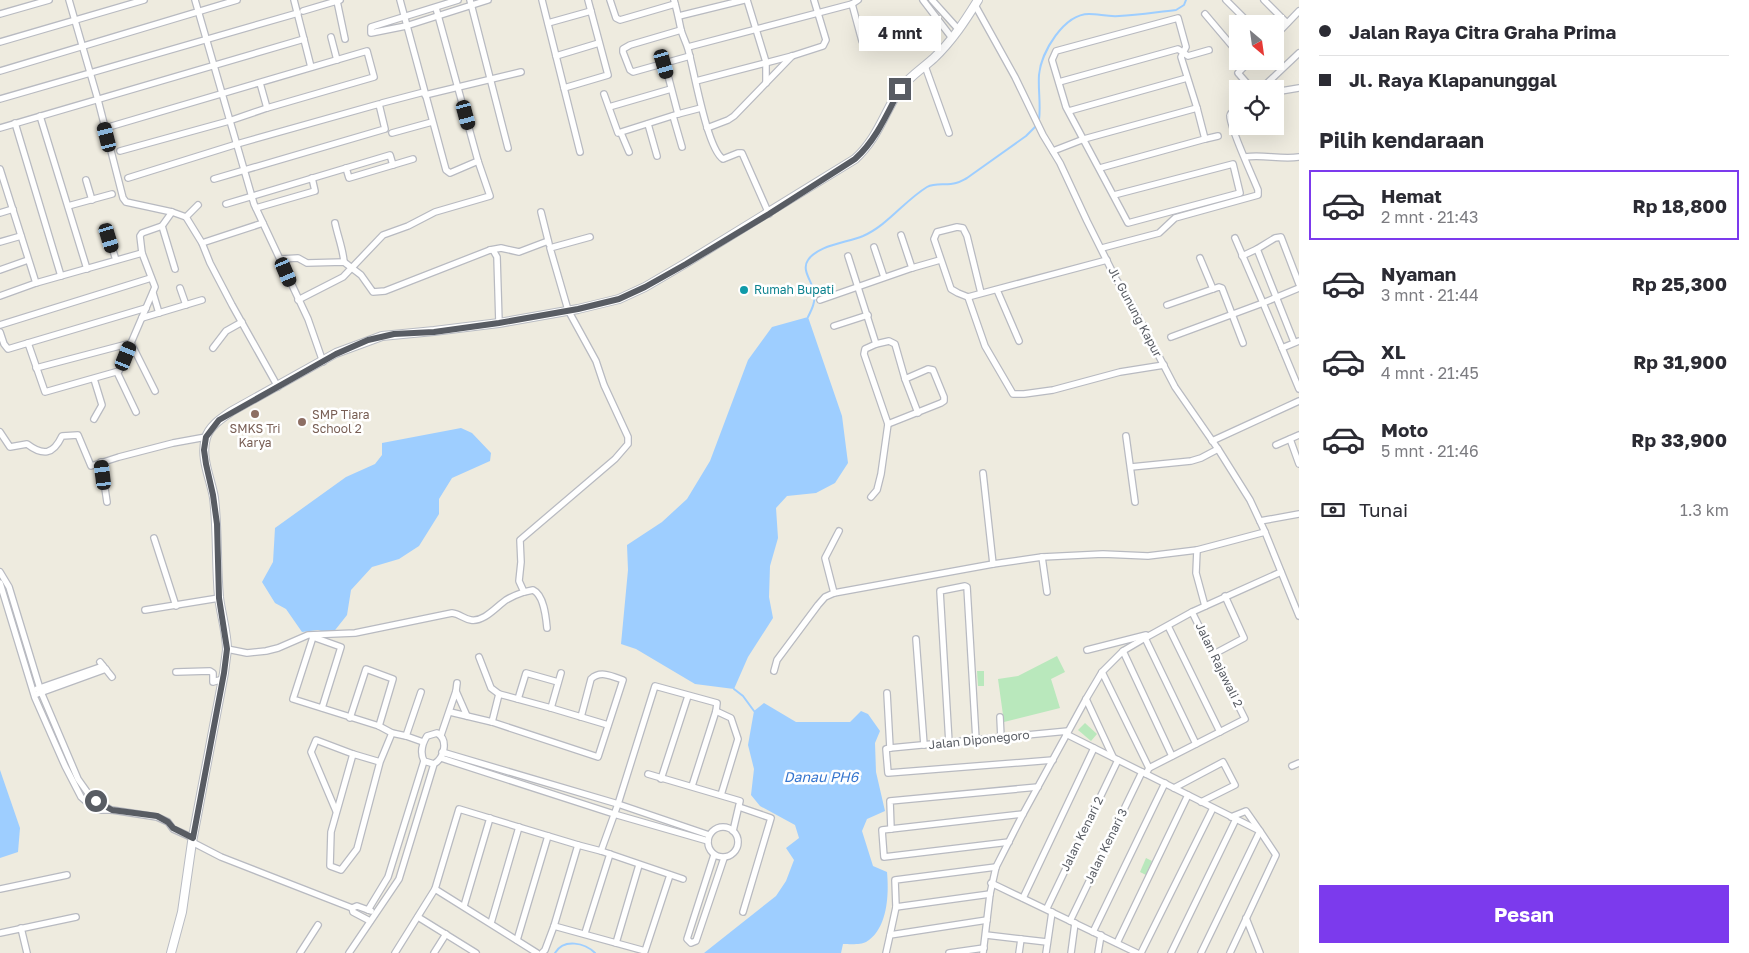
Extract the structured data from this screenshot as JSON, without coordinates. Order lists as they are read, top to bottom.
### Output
{
  "streets": {
    "street": [
      "Jl. Gunung Kapur",
      "Jalan Rajawali 2",
      "Jalan Diponegoro",
      "Jalan Kenari 2",
      "Jalan Kenari 3"
    ]
  },
  "water": ["Danau PH6"],
  "places": ["Rumah Bupati", "SMKS Tri Karya", "SMP Tiara School 2"],
  "north": "bottom right",
  "page": {
    "banner": ["Jalan Raya Citra Graha Prima", "Jl. Raya Klapanunggal"],
    "bubble": "4 mnt",
    "heading": "Pilih kendaraan",
    "list": [
      {
        "name": "Hemat",
        "note": "2 mnt · 21:43",
        "value": "Rp 18,800"
      },
      {
        "name": "Nyaman",
        "note": "3 mnt · 21:44",
        "value": "Rp 25,300"
      },
      {
        "name": "XL",
        "note": "4 mnt · 21:45",
        "value": "Rp 31,900"
      },
      {
        "name": "Moto",
        "note": "5 mnt · 21:46",
        "value": "Rp 33,900"
      }
    ],
    "pay": ["Tunai", "1.3 km"],
    "buttons": "Pesan"
  }
}
